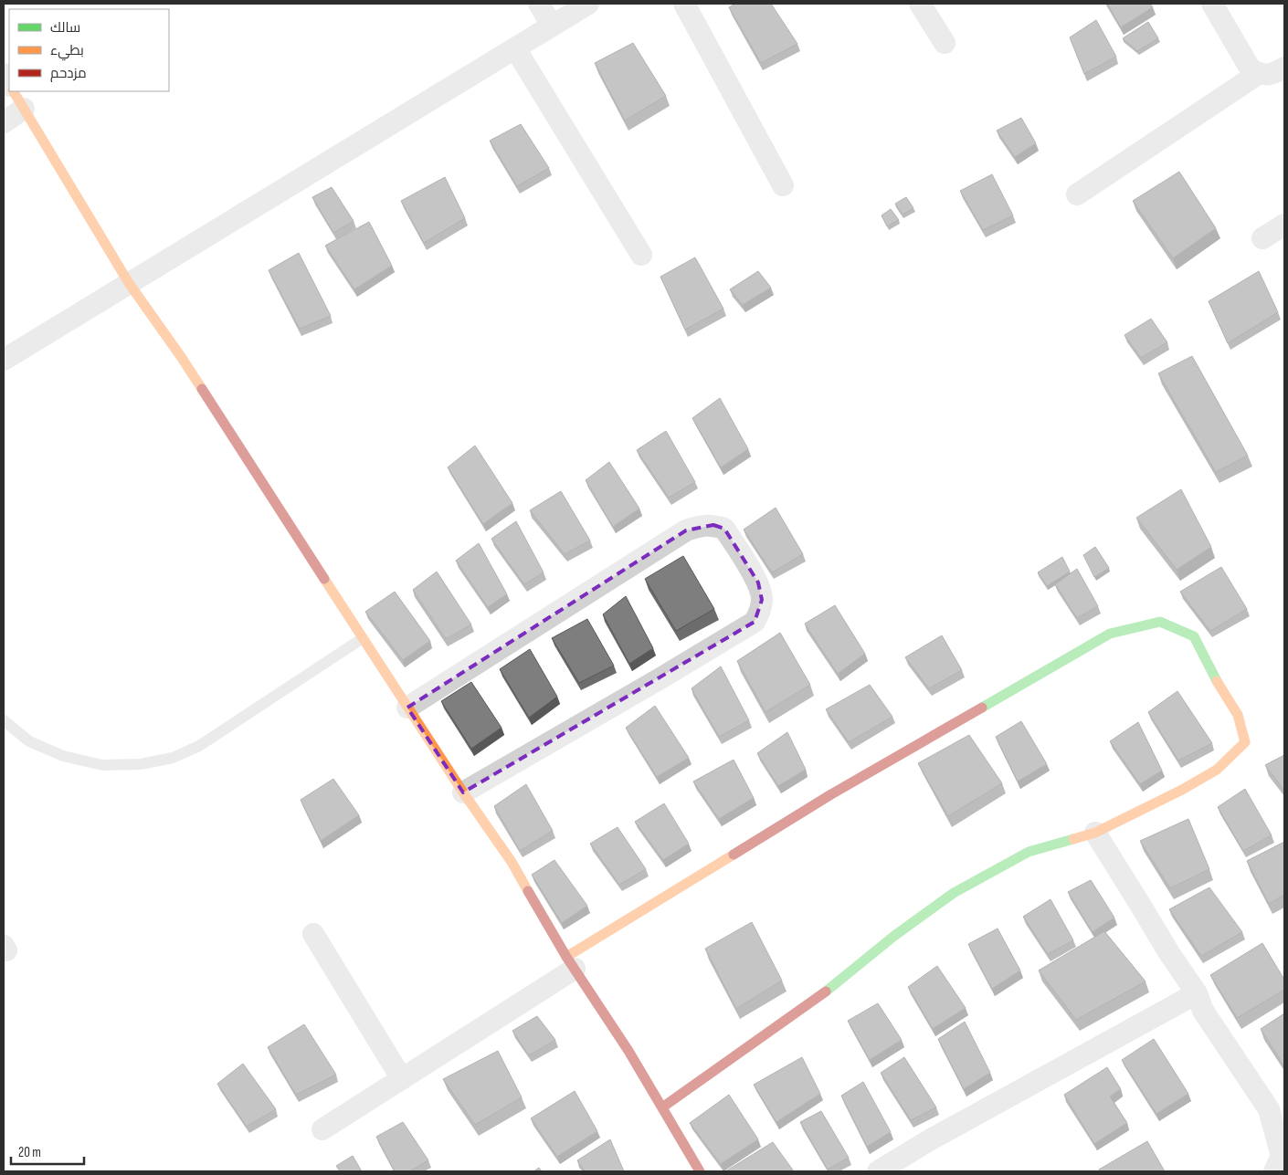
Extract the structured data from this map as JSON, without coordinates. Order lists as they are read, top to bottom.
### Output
{
  "legend": ["سالك", "بطيء", "مزدحم"],
  "scale_bar": "20 m"
}
